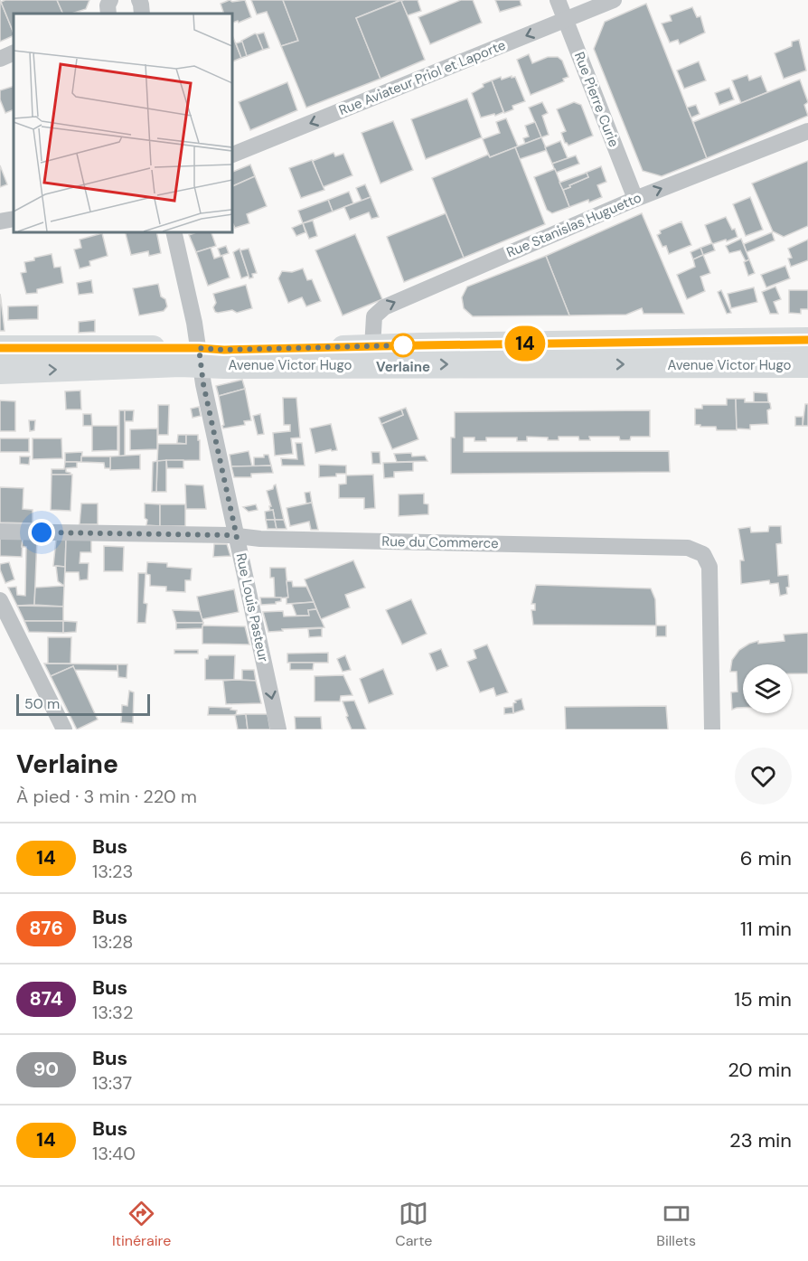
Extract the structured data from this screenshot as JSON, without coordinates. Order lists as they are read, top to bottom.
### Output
{
  "streets": {
    "main road": ["Avenue Victor Hugo"],
    "street": [
      "Rue Aviateur Priol et Laporte",
      "Rue Pierre Curie",
      "Rue Stanislas Huguetto",
      "Rue du Commerce",
      "Rue Louis Pasteur"
    ]
  },
  "crossings": [
    ["Rue Aviateur Priol et Laporte", "Rue Pierre Curie"],
    ["Rue Pierre Curie", "Rue Stanislas Huguetto"],
    ["Rue Stanislas Huguetto", "Avenue Victor Hugo"],
    ["Avenue Victor Hugo", "Rue Louis Pasteur"],
    ["Rue du Commerce", "Rue Louis Pasteur"]
  ],
  "one_way": ["Rue Aviateur Priol et Laporte", "Rue Stanislas Huguetto", "Rue Louis Pasteur"],
  "places": ["Verlaine"],
  "lines": ["bus line 14"],
  "scale_bar": "50 m",
  "page": {
    "on_map": "14",
    "scale": "50 m",
    "heading": ["Verlaine", "À pied · 3 min · 220 m"],
    "list": [
      {
        "mark": "14",
        "name": "Bus",
        "note": "13:23",
        "value": "6 min"
      },
      {
        "mark": "876",
        "name": "Bus",
        "note": "13:28",
        "value": "11 min"
      },
      {
        "mark": "874",
        "name": "Bus",
        "note": "13:32",
        "value": "15 min"
      },
      {
        "mark": "90",
        "name": "Bus",
        "note": "13:37",
        "value": "20 min"
      },
      {
        "mark": "14",
        "name": "Bus",
        "note": "13:40",
        "value": "23 min"
      }
    ],
    "tabs": ["Itinéraire", "Carte", "Billets"]
  }
}
